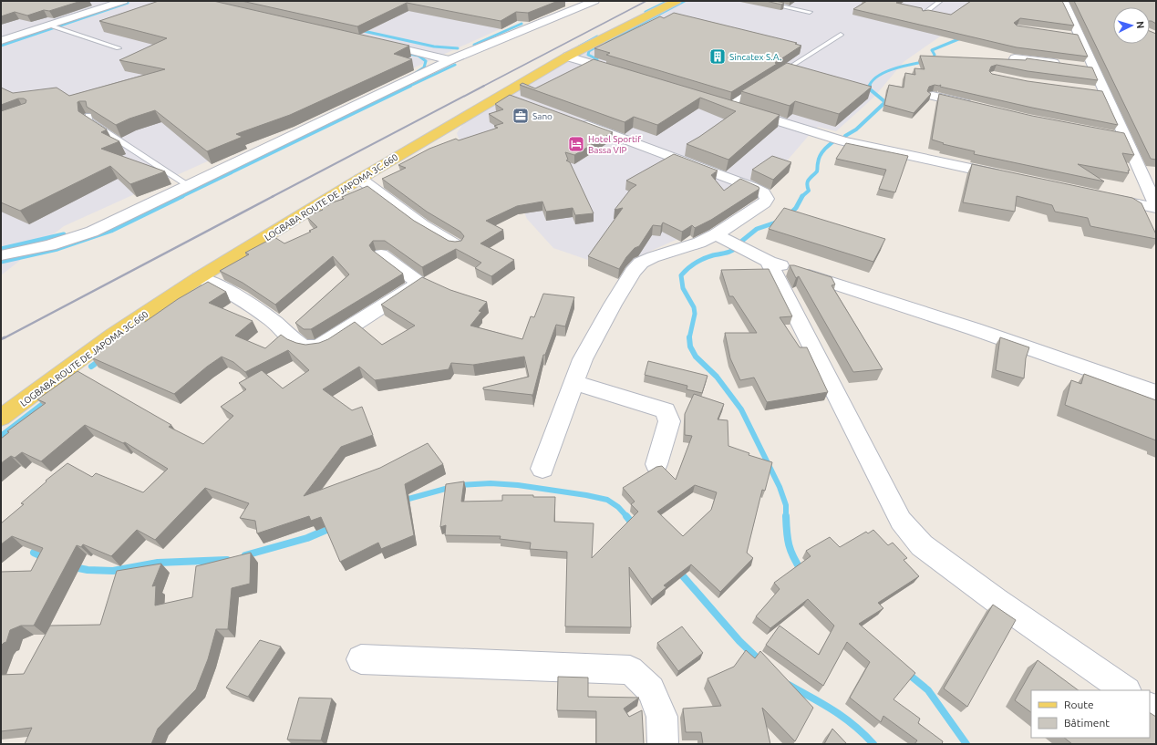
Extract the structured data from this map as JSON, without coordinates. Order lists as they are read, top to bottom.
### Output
{
  "streets": {
    "main road": ["LOGBABA ROUTE DE JAPOMA 3C.660"]
  },
  "places": {
    "building": ["Sincatex S.A."],
    "office": ["Sano"],
    "hotel": ["Hotel Sportif Bassa VIP"]
  },
  "legend": ["Route", "Bâtiment"],
  "north": "right"
}
